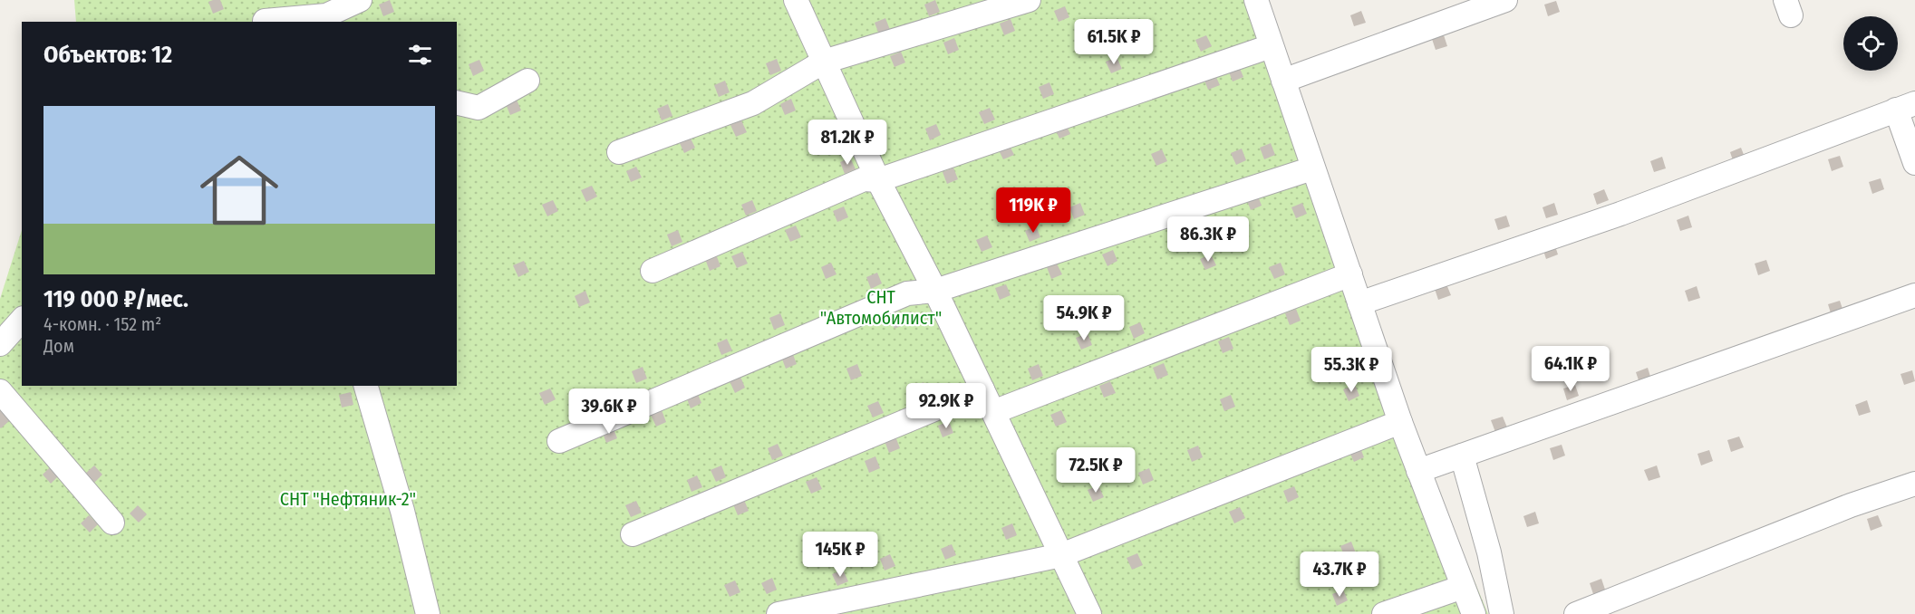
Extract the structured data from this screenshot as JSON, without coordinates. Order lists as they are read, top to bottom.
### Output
{
  "parks": ["СНТ \"Автомобилист\"", "СНТ \"Нефтяник-2\""],
  "page": {
    "price": [
      "61.5K ₽",
      "81.2K ₽",
      "119K ₽",
      "86.3K ₽",
      "54.9K ₽",
      "64.1K ₽",
      "55.3K ₽",
      "92.9K ₽",
      "39.6K ₽",
      "72.5K ₽",
      "145K ₽",
      "43.7K ₽"
    ],
    "heading": "Объектов: 12",
    "list": [
      {
        "name": "119 000 ₽/мес.",
        "note": "4-комн. · 152 m² · Дом"
      }
    ]
  }
}
